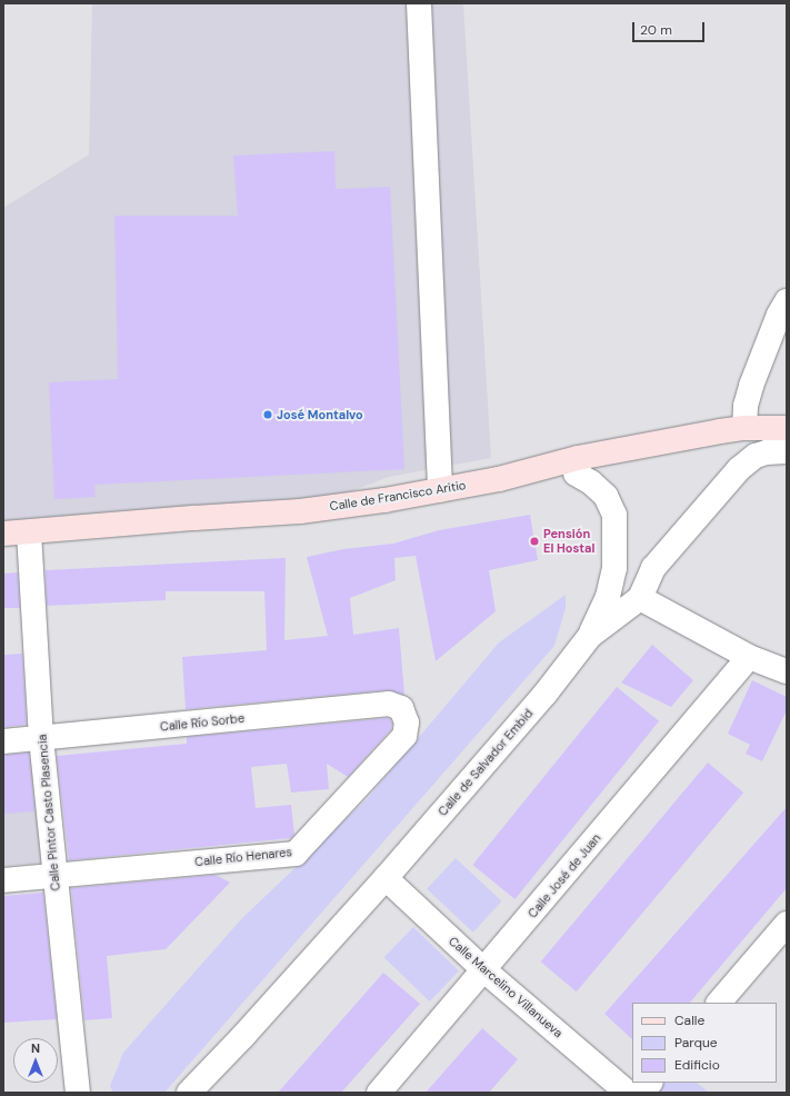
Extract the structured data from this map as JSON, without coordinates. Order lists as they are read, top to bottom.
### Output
{
  "streets": {
    "main road": ["Calle de Francisco Aritio"],
    "street": [
      "Calle Río Sorbe",
      "Calle de Salvador Embid",
      "Calle Pintor Casto Plasencia",
      "Calle Río Henares",
      "Calle José de Juan",
      "Calle Marcelino Villanueva"
    ]
  },
  "crossings": [
    ["Calle de Francisco Aritio", "Calle Pintor Casto Plasencia"],
    ["Calle Río Sorbe", "Calle Pintor Casto Plasencia"],
    ["Calle Río Sorbe", "Calle Río Henares"],
    ["Calle de Salvador Embid", "Calle Marcelino Villanueva"],
    ["Calle Pintor Casto Plasencia", "Calle Río Henares"],
    ["Calle José de Juan", "Calle Marcelino Villanueva"]
  ],
  "places": ["José Montalvo", "Pensión El Hostal"],
  "legend": ["Calle", "Parque", "Edificio"],
  "scale_bar": "20 m",
  "north": "top"
}
